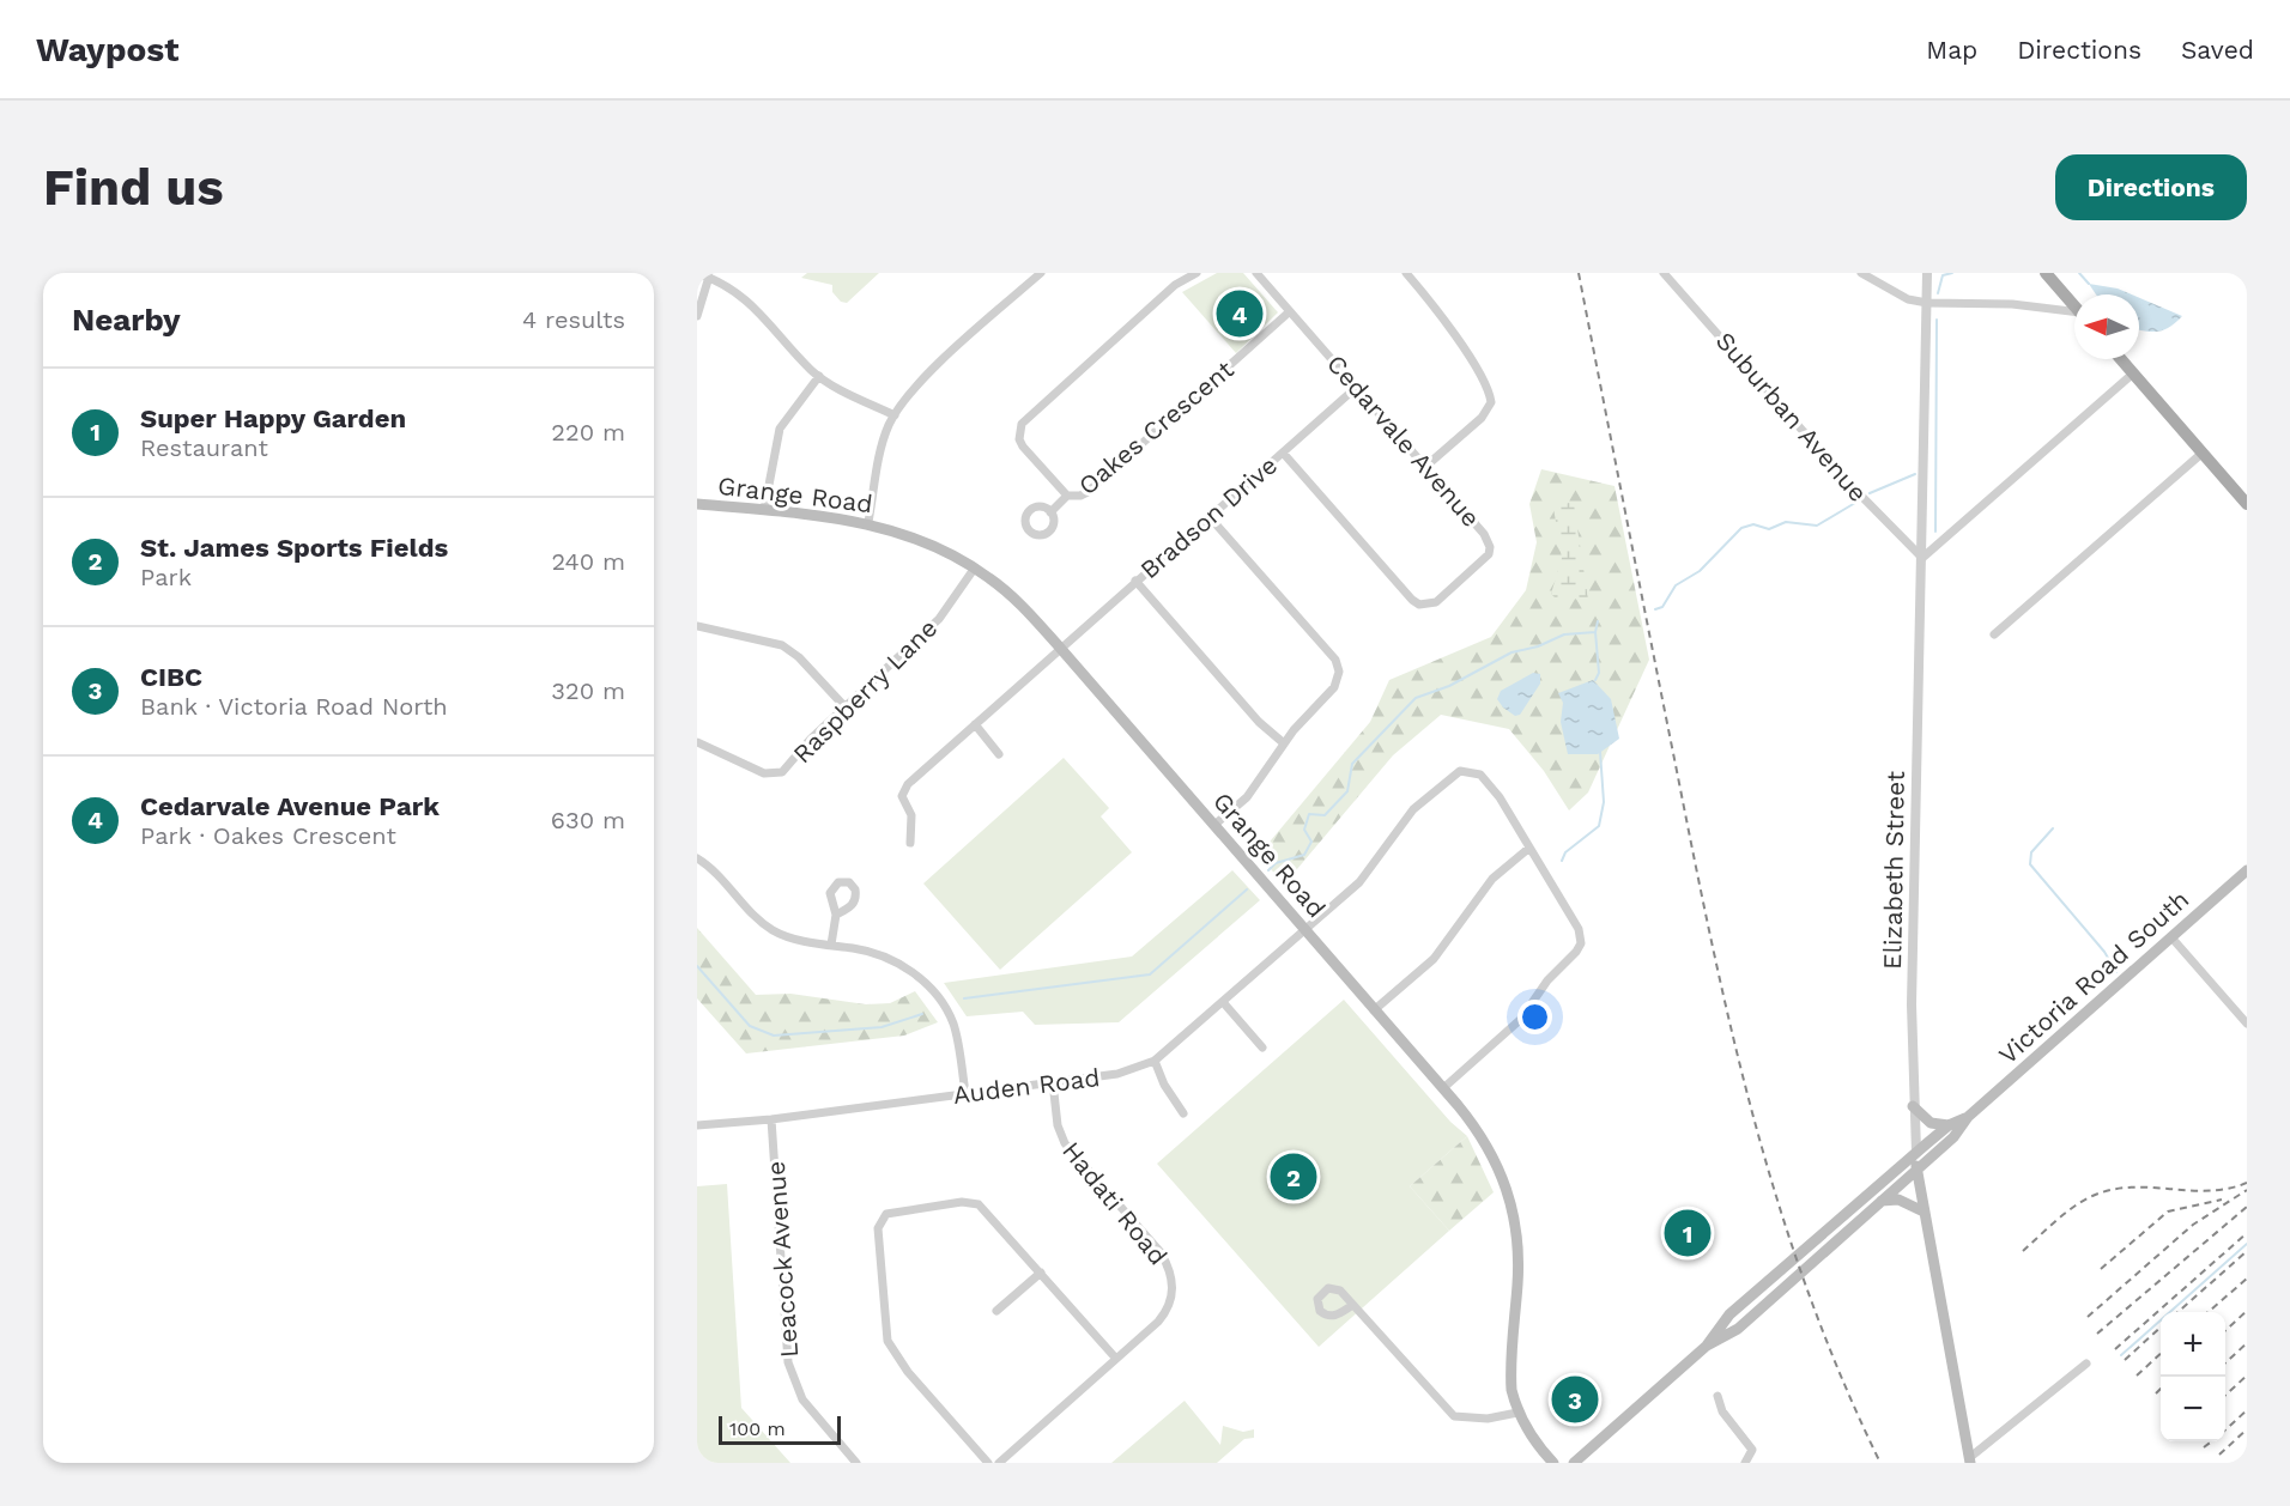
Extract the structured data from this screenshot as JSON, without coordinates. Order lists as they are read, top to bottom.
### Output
{
  "streets": {
    "main road": ["Grange Road", "Elizabeth Street", "Victoria Road South"],
    "street": [
      "Suburban Avenue",
      "Oakes Crescent",
      "Cedarvale Avenue",
      "Bradson Drive",
      "Raspberry Lane",
      "Auden Road",
      "Hadati Road",
      "Leacock Avenue"
    ]
  },
  "crossings": [
    ["Suburban Avenue", "Elizabeth Street"],
    ["Oakes Crescent", "Cedarvale Avenue"],
    ["Cedarvale Avenue", "Bradson Drive"],
    ["Grange Road", "Bradson Drive"],
    ["Grange Road", "Raspberry Lane"],
    ["Grange Road", "Auden Road"],
    ["Elizabeth Street", "Victoria Road South"],
    ["Auden Road", "Hadati Road"],
    ["Auden Road", "Leacock Avenue"]
  ],
  "scale_bar": "100 m",
  "north": "left",
  "page": {
    "header": "Waypost",
    "nav": ["Map", "Directions", "Saved"],
    "buttons": "Directions",
    "title": "Find us",
    "heading": ["Nearby", "4 results"],
    "pins": [
      "4",
      "2",
      "1",
      "3"
    ],
    "list": [
      {
        "mark": "1",
        "name": "Super Happy Garden",
        "note": "Restaurant",
        "value": "220 m"
      },
      {
        "mark": "2",
        "name": "St. James Sports Fields",
        "note": "Park",
        "value": "240 m"
      },
      {
        "mark": "3",
        "name": "CIBC",
        "note": "Bank · Victoria Road North",
        "value": "320 m"
      },
      {
        "mark": "4",
        "name": "Cedarvale Avenue Park",
        "note": "Park · Oakes Crescent",
        "value": "630 m"
      }
    ],
    "map_buttons": ["+", "−"],
    "scale": "100 m"
  }
}
